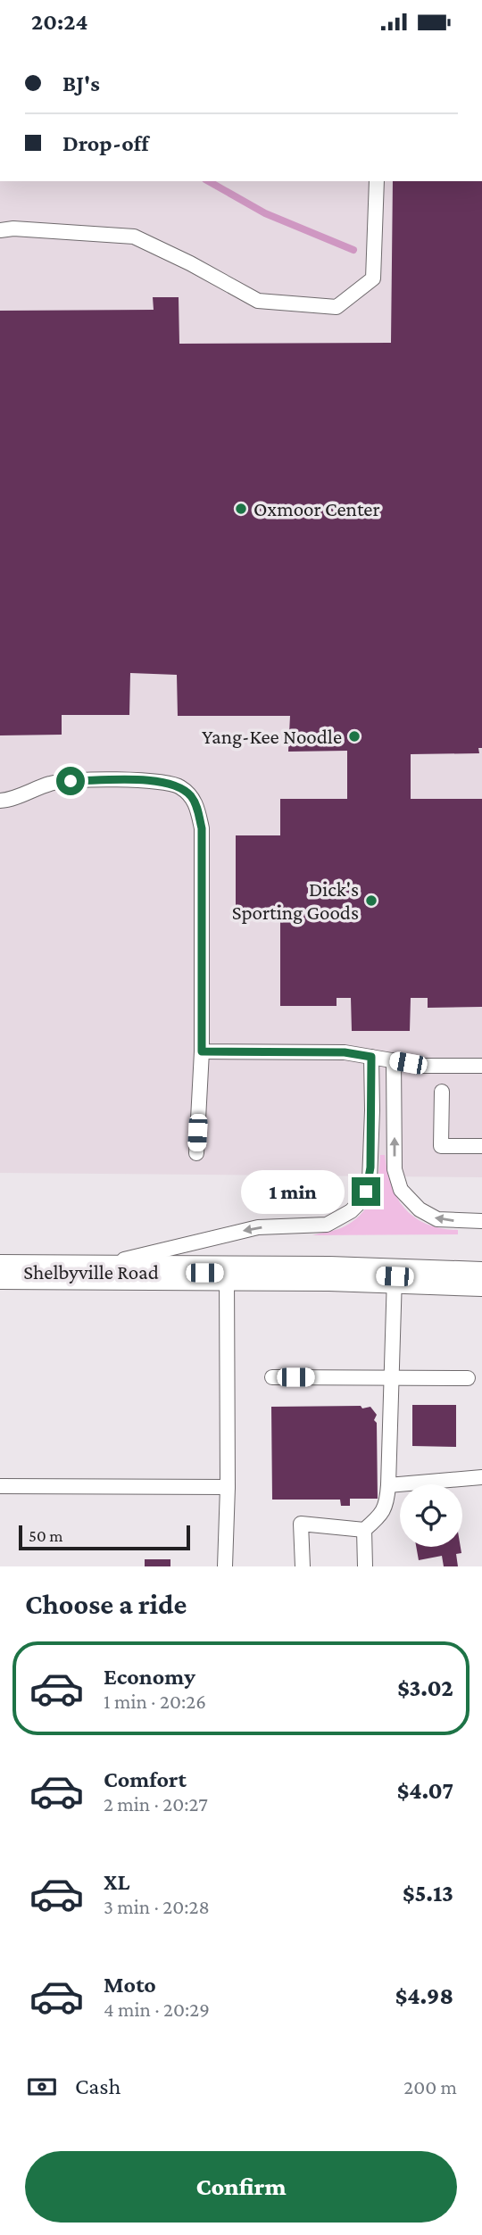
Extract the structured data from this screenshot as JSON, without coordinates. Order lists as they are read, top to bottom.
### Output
{
  "streets": {
    "main road": ["Shelbyville Road"]
  },
  "places": ["Oxmoor Center", "Yang-Kee Noodle", "Dick's Sporting Goods"],
  "scale_bar": "50 m",
  "page": {
    "status": "20:24",
    "banner": ["BJ's", "Drop-off"],
    "bubble": "1 min",
    "scale": "50 m",
    "heading": "Choose a ride",
    "list": [
      {
        "name": "Economy",
        "note": "1 min · 20:26",
        "value": "$3.02"
      },
      {
        "name": "Comfort",
        "note": "2 min · 20:27",
        "value": "$4.07"
      },
      {
        "name": "XL",
        "note": "3 min · 20:28",
        "value": "$5.13"
      },
      {
        "name": "Moto",
        "note": "4 min · 20:29",
        "value": "$4.98"
      }
    ],
    "pay": ["Cash", "200 m"],
    "buttons": "Confirm"
  }
}
